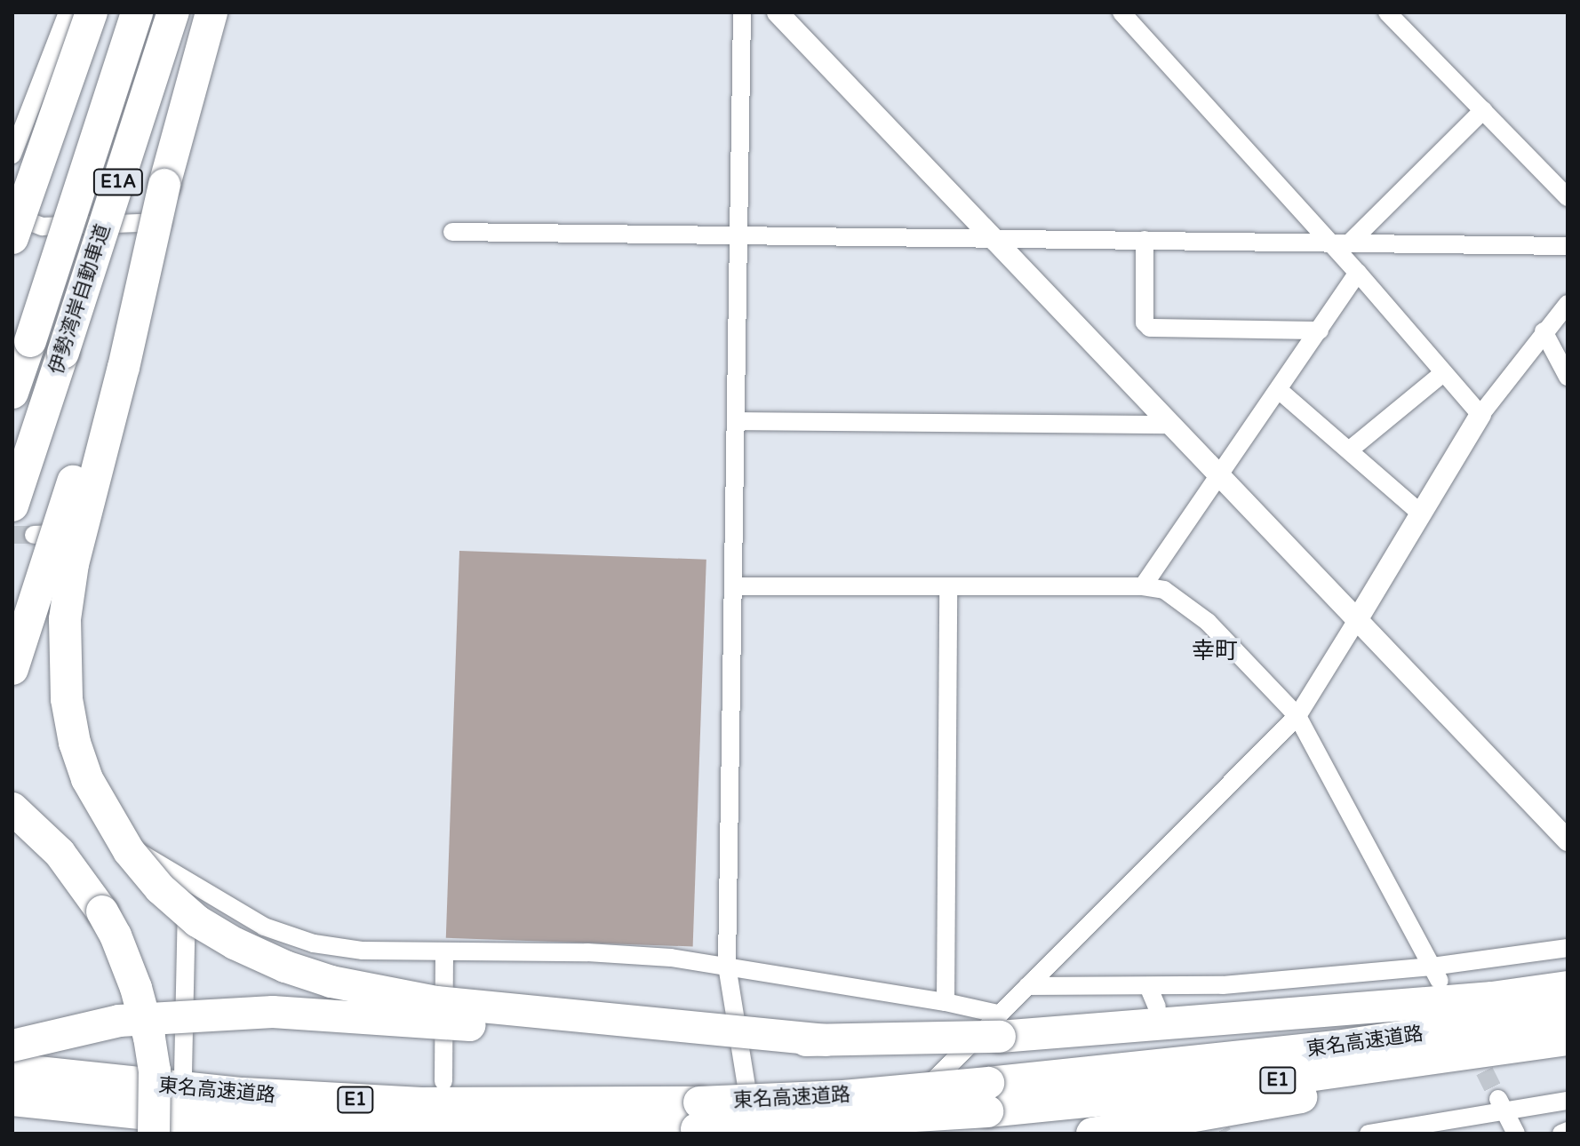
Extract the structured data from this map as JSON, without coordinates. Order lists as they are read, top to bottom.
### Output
{
  "streets": {
    "highway": [
      "E1A",
      "伊勢湾岸自動車道",
      "東名高速道路",
      "E1"
    ]
  },
  "districts": ["幸町"]
}
